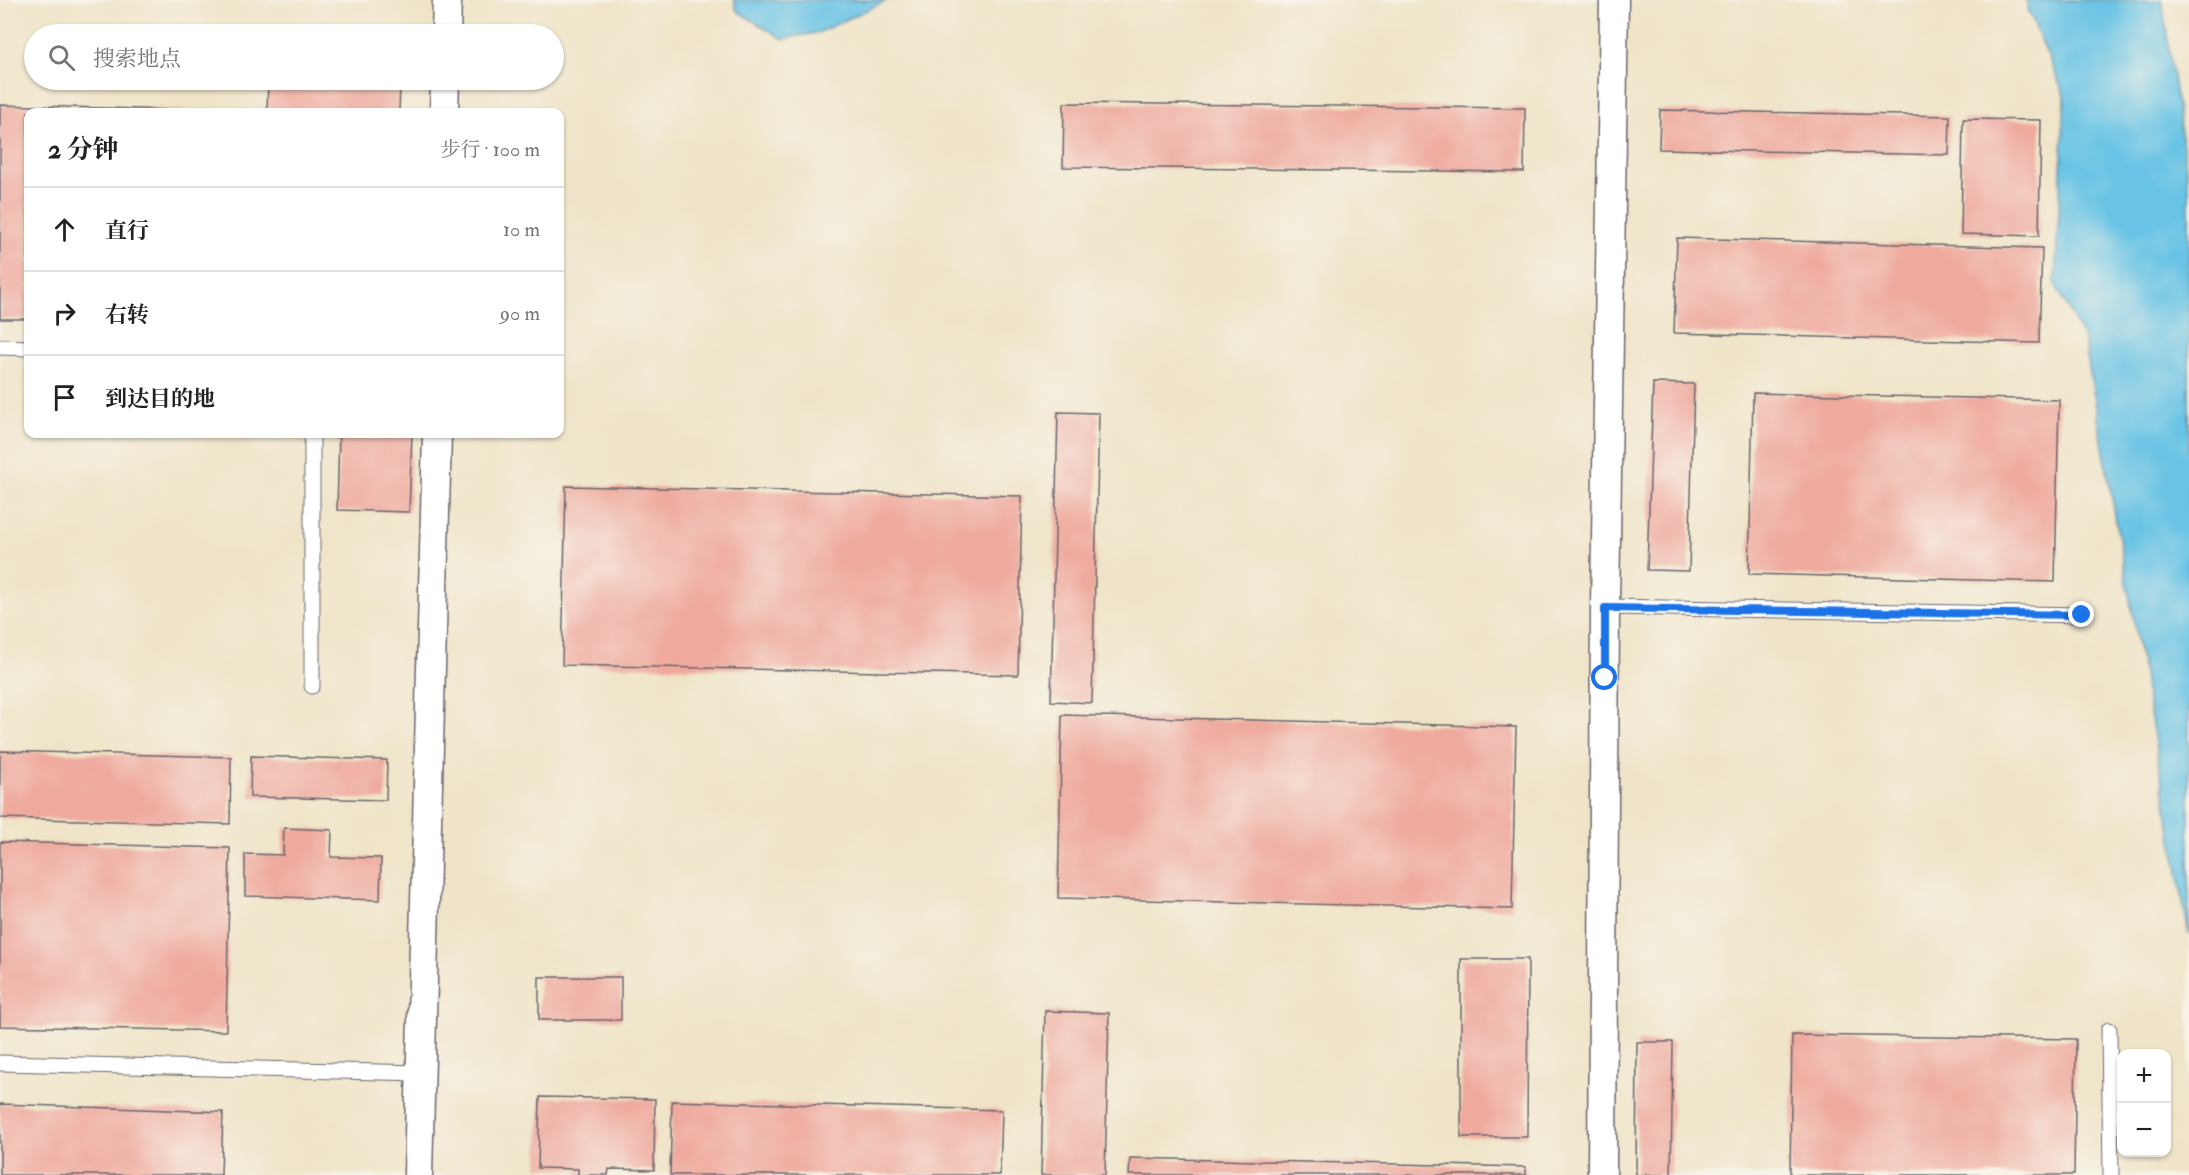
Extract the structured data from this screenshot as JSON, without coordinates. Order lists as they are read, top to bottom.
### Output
{
  "page": {
    "search": "搜索地点",
    "heading": ["2 分钟", "步行 · 100 m"],
    "list": [
      ["直行", "10 m"],
      ["右转", "90 m"],
      "到达目的地"
    ],
    "map_buttons": ["+", "−"]
  }
}
